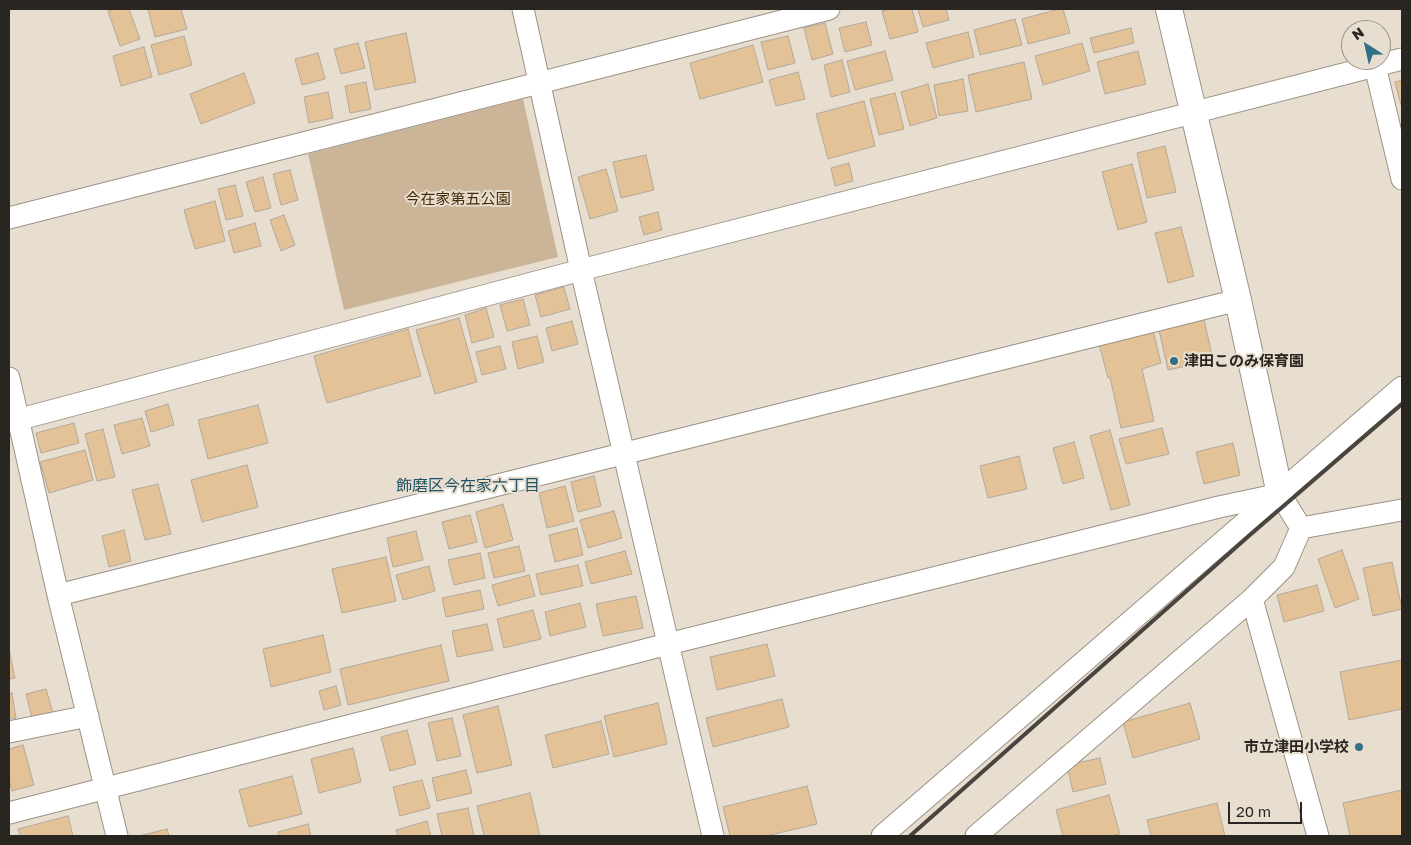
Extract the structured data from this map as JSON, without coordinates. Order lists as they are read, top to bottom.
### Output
{
  "districts": ["飾磨区今在家六丁目"],
  "parks": ["今在家第五公園"],
  "places": ["津田このみ保育園", "市立津田小学校"],
  "scale_bar": "20 m",
  "north": "top left"
}
